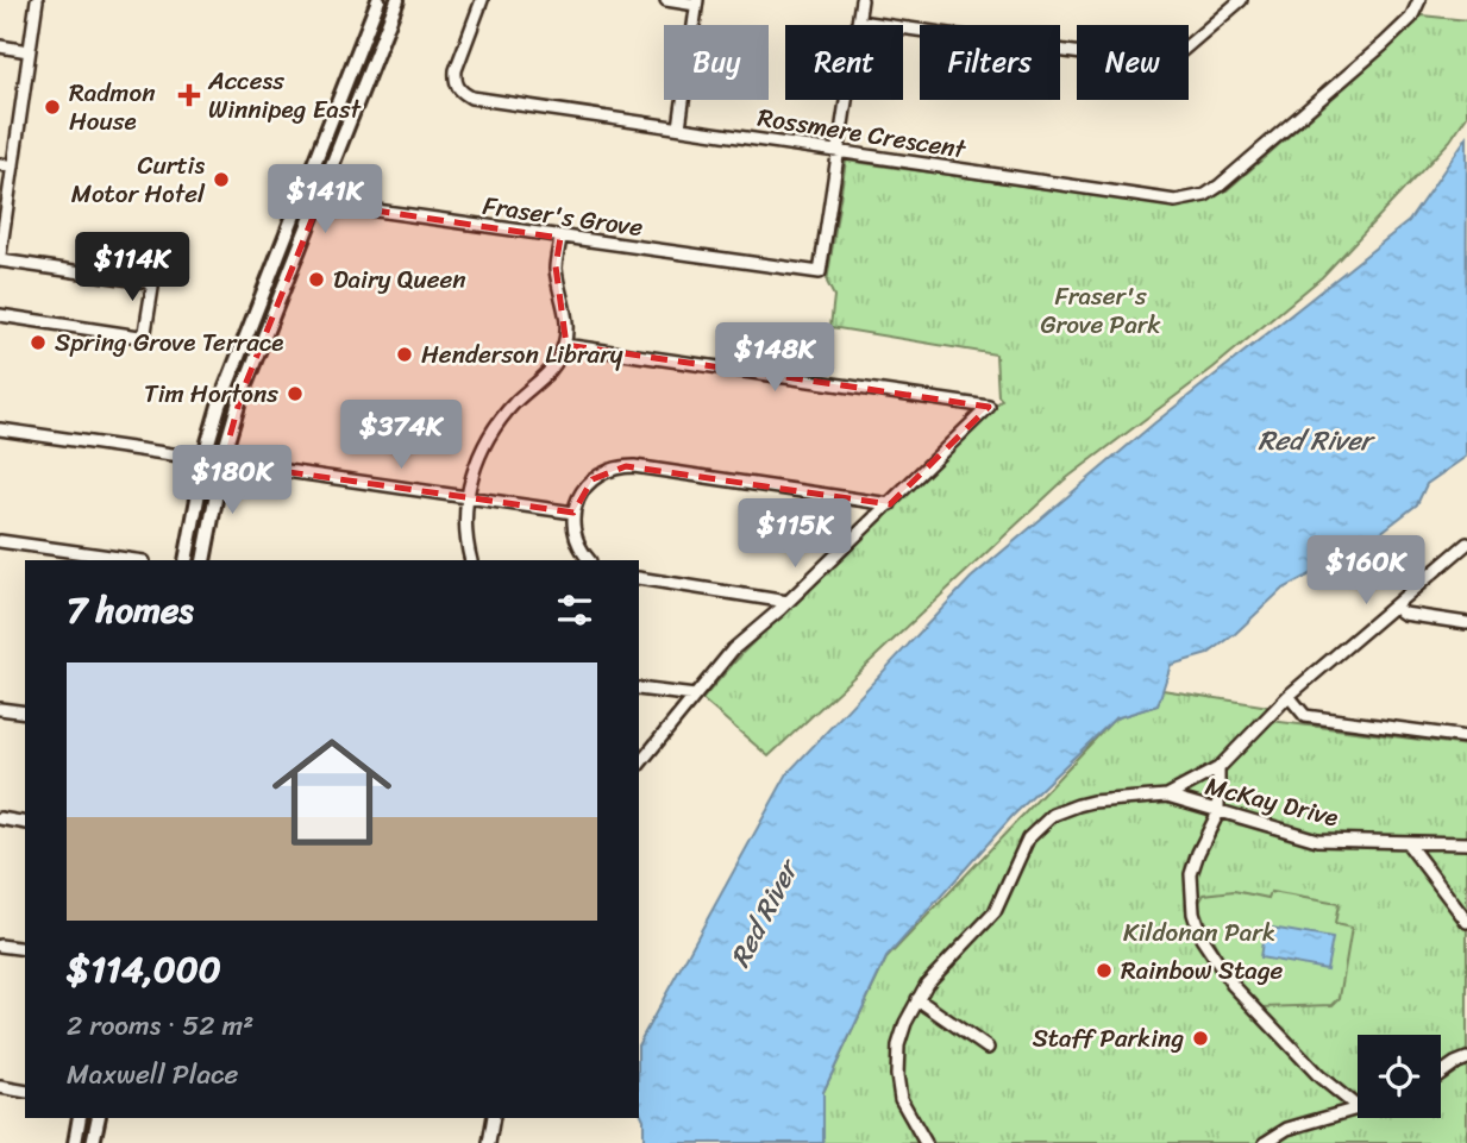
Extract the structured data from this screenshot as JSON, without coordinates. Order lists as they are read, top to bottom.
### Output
{
  "streets": {
    "street": ["Rossmere Crescent", "Fraser's Grove", "McKay Drive"]
  },
  "crossings": [
    ["Rossmere Crescent", "Fraser's Grove"]
  ],
  "water": ["Red River"],
  "parks": ["Fraser's Grove Park", "Kildonan Park"],
  "places": {
    "health": ["Access Winnipeg East"],
    "other": [
      "Radmon House",
      "Curtis Motor Hotel",
      "Dairy Queen",
      "Spring Grove Terrace",
      "Henderson Library",
      "Tim Hortons",
      "Rainbow Stage",
      "Staff Parking"
    ]
  },
  "page": {
    "chip": [
      "Buy",
      "Rent",
      "Filters",
      "New"
    ],
    "price": [
      "$141K",
      "$114K",
      "$148K",
      "$374K",
      "$180K",
      "$115K",
      "$160K"
    ],
    "heading": "7 homes",
    "list": [
      {
        "name": "$114,000",
        "note": "2 rooms · 52 m² · Maxwell Place"
      }
    ]
  }
}
